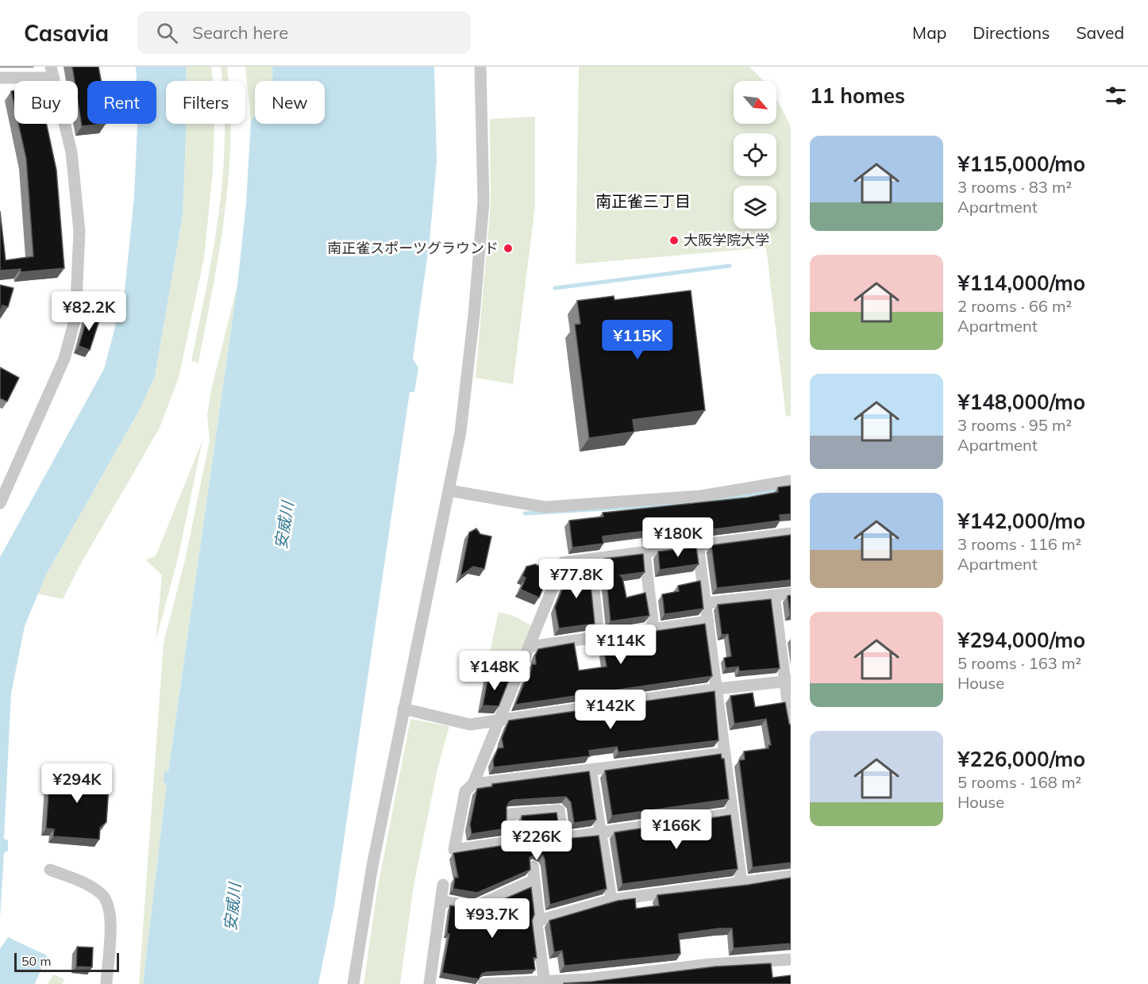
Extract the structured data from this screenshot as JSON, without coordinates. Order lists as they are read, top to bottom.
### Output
{
  "districts": ["南正雀三丁目"],
  "water": ["安威川"],
  "places": ["大阪学院大学", "南正雀スポーツグラウンド"],
  "scale_bar": "50 m",
  "north": "bottom right",
  "page": {
    "header": "Casavia",
    "search": "Search here",
    "nav": ["Map", "Directions", "Saved"],
    "heading": "11 homes",
    "chip": [
      "Buy",
      "Rent",
      "Filters",
      "New"
    ],
    "list": [
      {
        "name": "¥115,000/mo",
        "note": "3 rooms · 83 m² · Apartment"
      },
      {
        "name": "¥114,000/mo",
        "note": "2 rooms · 66 m² · Apartment"
      },
      {
        "name": "¥148,000/mo",
        "note": "3 rooms · 95 m² · Apartment"
      },
      {
        "name": "¥142,000/mo",
        "note": "3 rooms · 116 m² · Apartment"
      },
      {
        "name": "¥294,000/mo",
        "note": "5 rooms · 163 m² · House"
      },
      {
        "name": "¥226,000/mo",
        "note": "5 rooms · 168 m² · House"
      }
    ],
    "price": [
      "¥82.2K",
      "¥115K",
      "¥180K",
      "¥77.8K",
      "¥114K",
      "¥148K",
      "¥142K",
      "¥294K",
      "¥166K",
      "¥226K",
      "¥93.7K"
    ],
    "scale": "50 m"
  }
}
